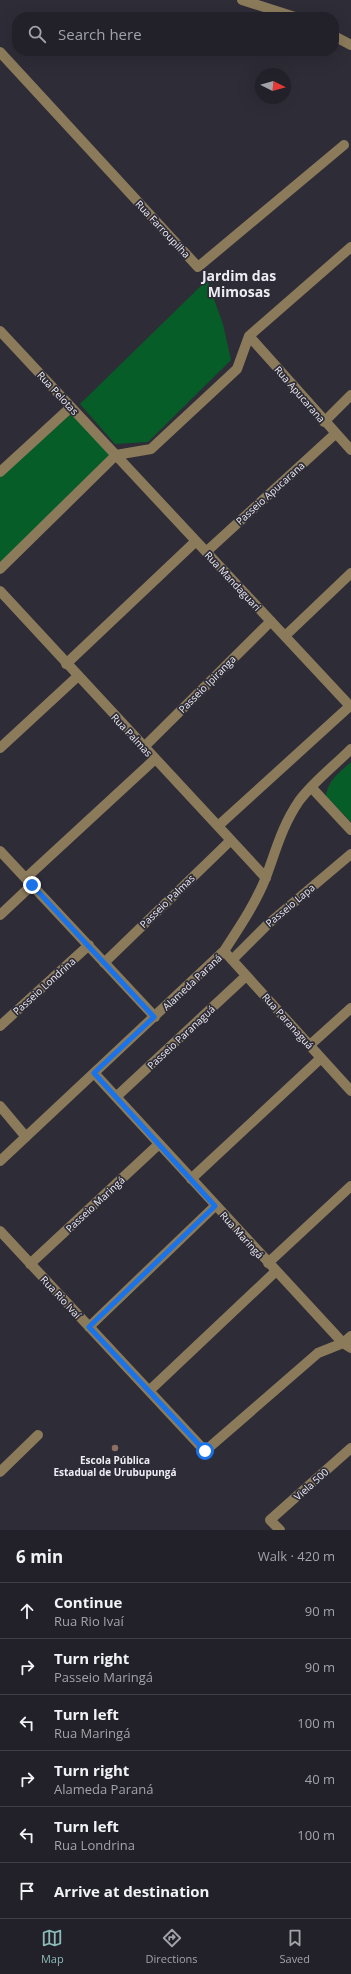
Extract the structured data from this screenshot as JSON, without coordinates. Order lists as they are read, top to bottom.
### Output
{
  "streets": {
    "street": [
      "Rua Farroupilha",
      "Rua Pelotas",
      "Rua Apucarana",
      "Passeio Apucarana",
      "Rua Mandaguari",
      "Passeio Ipiranga",
      "Rua Palmas",
      "Passeio Palmas",
      "Passeio Lapa",
      "Alameda Paraná",
      "Passeio Londrina",
      "Rua Paranaguá",
      "Passeio Paranaguá",
      "Passeio Maringá",
      "Rua Maringá",
      "Rua Rio Ivaí",
      "Viela 500"
    ]
  },
  "crossings": [
    ["Rua Pelotas", "Rua Mandaguari"],
    ["Rua Apucarana", "Passeio Apucarana"],
    ["Passeio Apucarana", "Rua Mandaguari"],
    ["Rua Mandaguari", "Passeio Ipiranga"],
    ["Passeio Ipiranga", "Rua Palmas"],
    ["Rua Palmas", "Passeio Palmas"],
    ["Rua Palmas", "Alameda Paraná"],
    ["Passeio Lapa", "Rua Paranaguá"],
    ["Alameda Paraná", "Rua Paranaguá"],
    ["Alameda Paraná", "Rua Maringá"],
    ["Rua Paranaguá", "Passeio Paranaguá"],
    ["Passeio Paranaguá", "Rua Maringá"],
    ["Passeio Maringá", "Rua Maringá"],
    ["Passeio Maringá", "Rua Rio Ivaí"],
    ["Rua Maringá", "Rua Rio Ivaí"]
  ],
  "districts": ["Jardim das Mimosas"],
  "places": ["Escola Pública Estadual de Urubupungá"],
  "north": "right",
  "page": {
    "search": "Search here",
    "heading": ["6 min", "Walk · 420 m"],
    "list": [
      ["Continue", "Rua Rio Ivaí", "90 m"],
      ["Turn right", "Passeio Maringá", "90 m"],
      ["Turn left", "Rua Maringá", "100 m"],
      ["Turn right", "Alameda Paraná", "40 m"],
      ["Turn left", "Rua Londrina", "100 m"],
      "Arrive at destination"
    ],
    "nav": ["Map", "Directions", "Saved"]
  }
}
